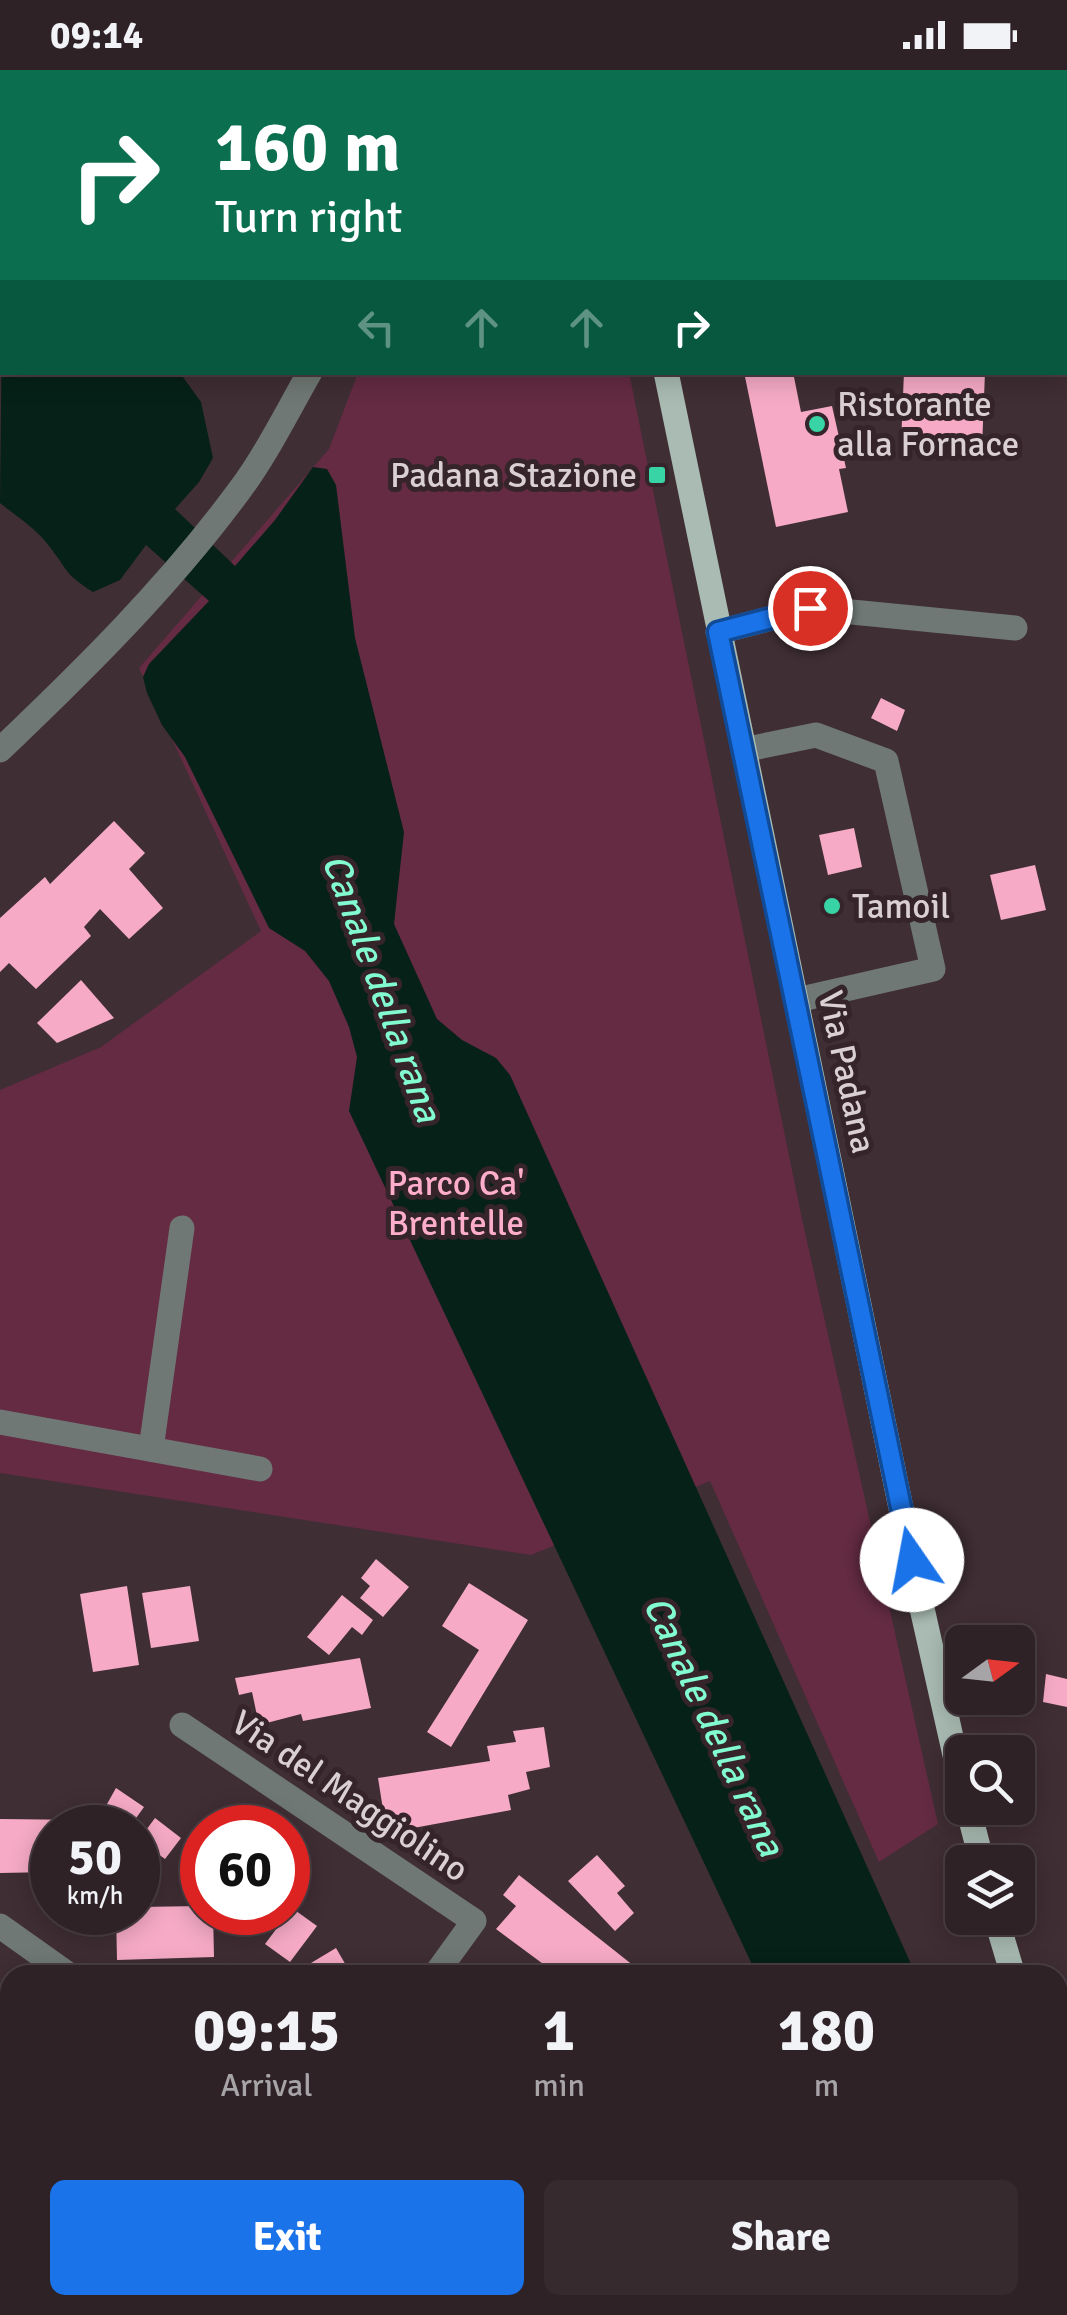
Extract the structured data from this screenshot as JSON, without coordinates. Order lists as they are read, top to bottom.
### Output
{
  "streets": {
    "main road": ["Via Padana"],
    "street": ["Via del Maggiolino"]
  },
  "water": ["Canale della rana"],
  "parks": ["Parco Ca' Brentelle"],
  "places": {
    "other": ["Ristorante alla Fornace", "Tamoil"],
    "transit": ["Padana Stazione"]
  },
  "north": "right",
  "page": {
    "status": "09:14",
    "turn": ["160 m", "Turn right"],
    "speed": "50 km/h",
    "limit": "60",
    "eta": [
      "09:15",
      "Arrival",
      "1",
      "min",
      "180",
      "m"
    ],
    "buttons": ["Exit", "Share"]
  }
}
